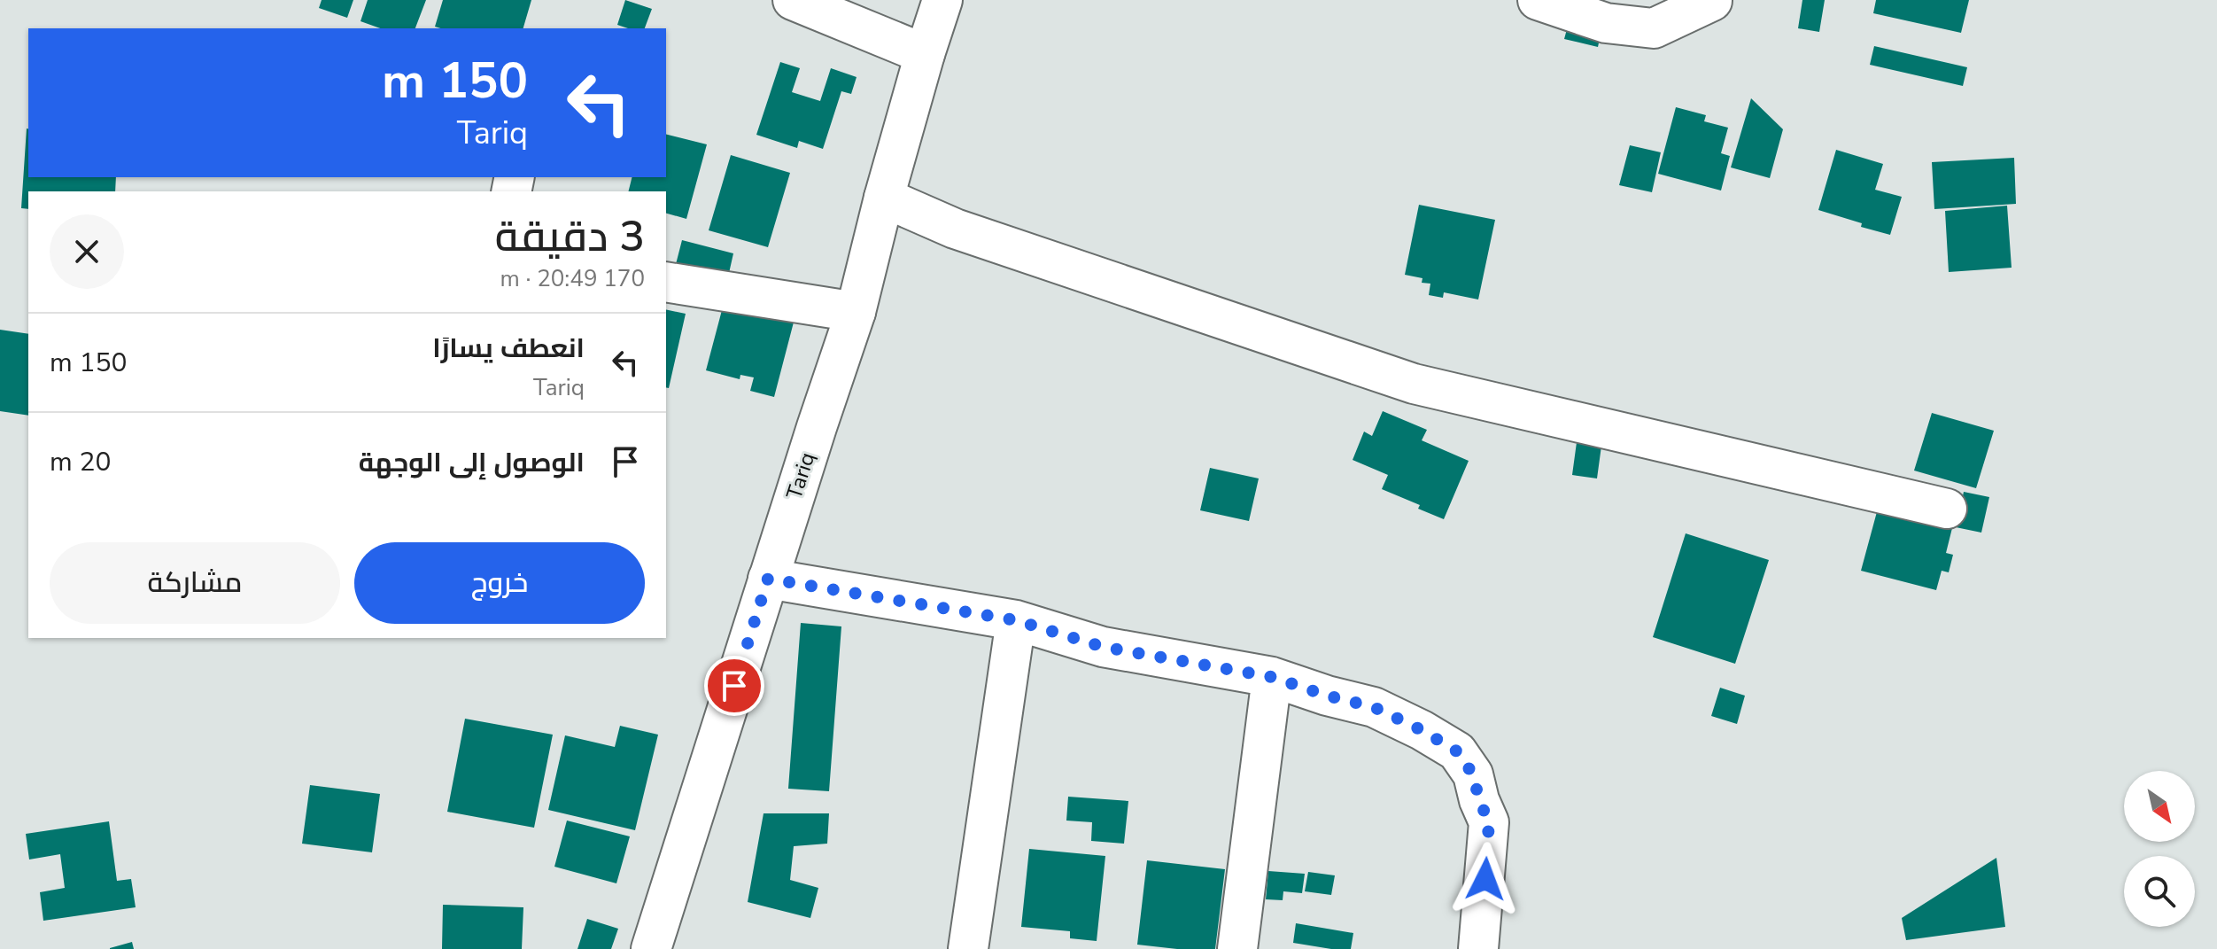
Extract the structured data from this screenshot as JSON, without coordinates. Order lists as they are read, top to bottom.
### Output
{
  "streets": {
    "street": ["Tariq"]
  },
  "north": "bottom right",
  "page": {
    "turn": ["150 m", "Tariq"],
    "heading": ["3 دقيقة", "170 m · 20:49"],
    "list": [
      {
        "name": "انعطف يسارًا",
        "note": "Tariq",
        "value": "150 m"
      },
      {
        "name": "الوصول إلى الوجهة",
        "value": "20 m"
      }
    ],
    "buttons": ["خروج", "مشاركة"]
  }
}
